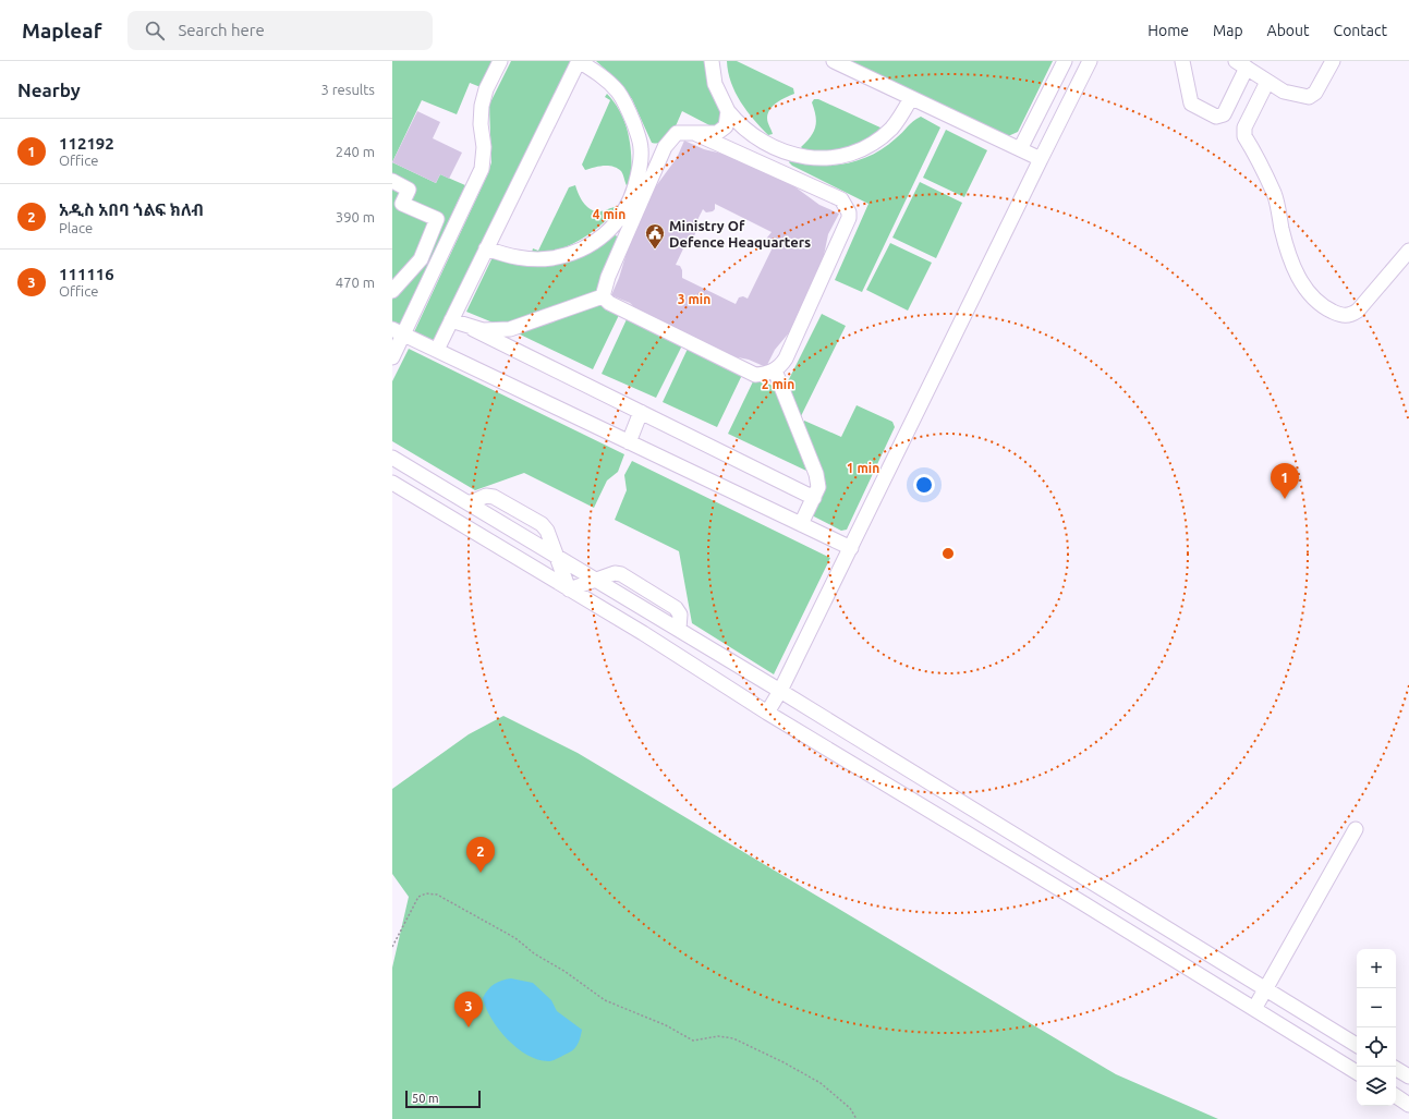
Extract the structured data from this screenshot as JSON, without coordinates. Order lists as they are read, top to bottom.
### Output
{
  "places": {
    "public building": ["Ministry Of Defence Heaquarters"]
  },
  "scale_bar": "50 m",
  "page": {
    "header": "Mapleaf",
    "search": "Search here",
    "nav": [
      "Home",
      "Map",
      "About",
      "Contact"
    ],
    "heading": ["Nearby", "3 results"],
    "list": [
      {
        "mark": "1",
        "name": "112192",
        "note": "Office",
        "value": "240 m"
      },
      {
        "mark": "2",
        "name": "አዲስ አበባ ጎልፍ ክለብ",
        "note": "Place",
        "value": "390 m"
      },
      {
        "mark": "3",
        "name": "111116",
        "note": "Office",
        "value": "470 m"
      }
    ],
    "pins": ["1", "2", "3"],
    "map_buttons": ["+", "−"],
    "scale": "50 m"
  },
  "rings": [
    "4 min",
    "3 min",
    "2 min",
    "1 min"
  ]
}
